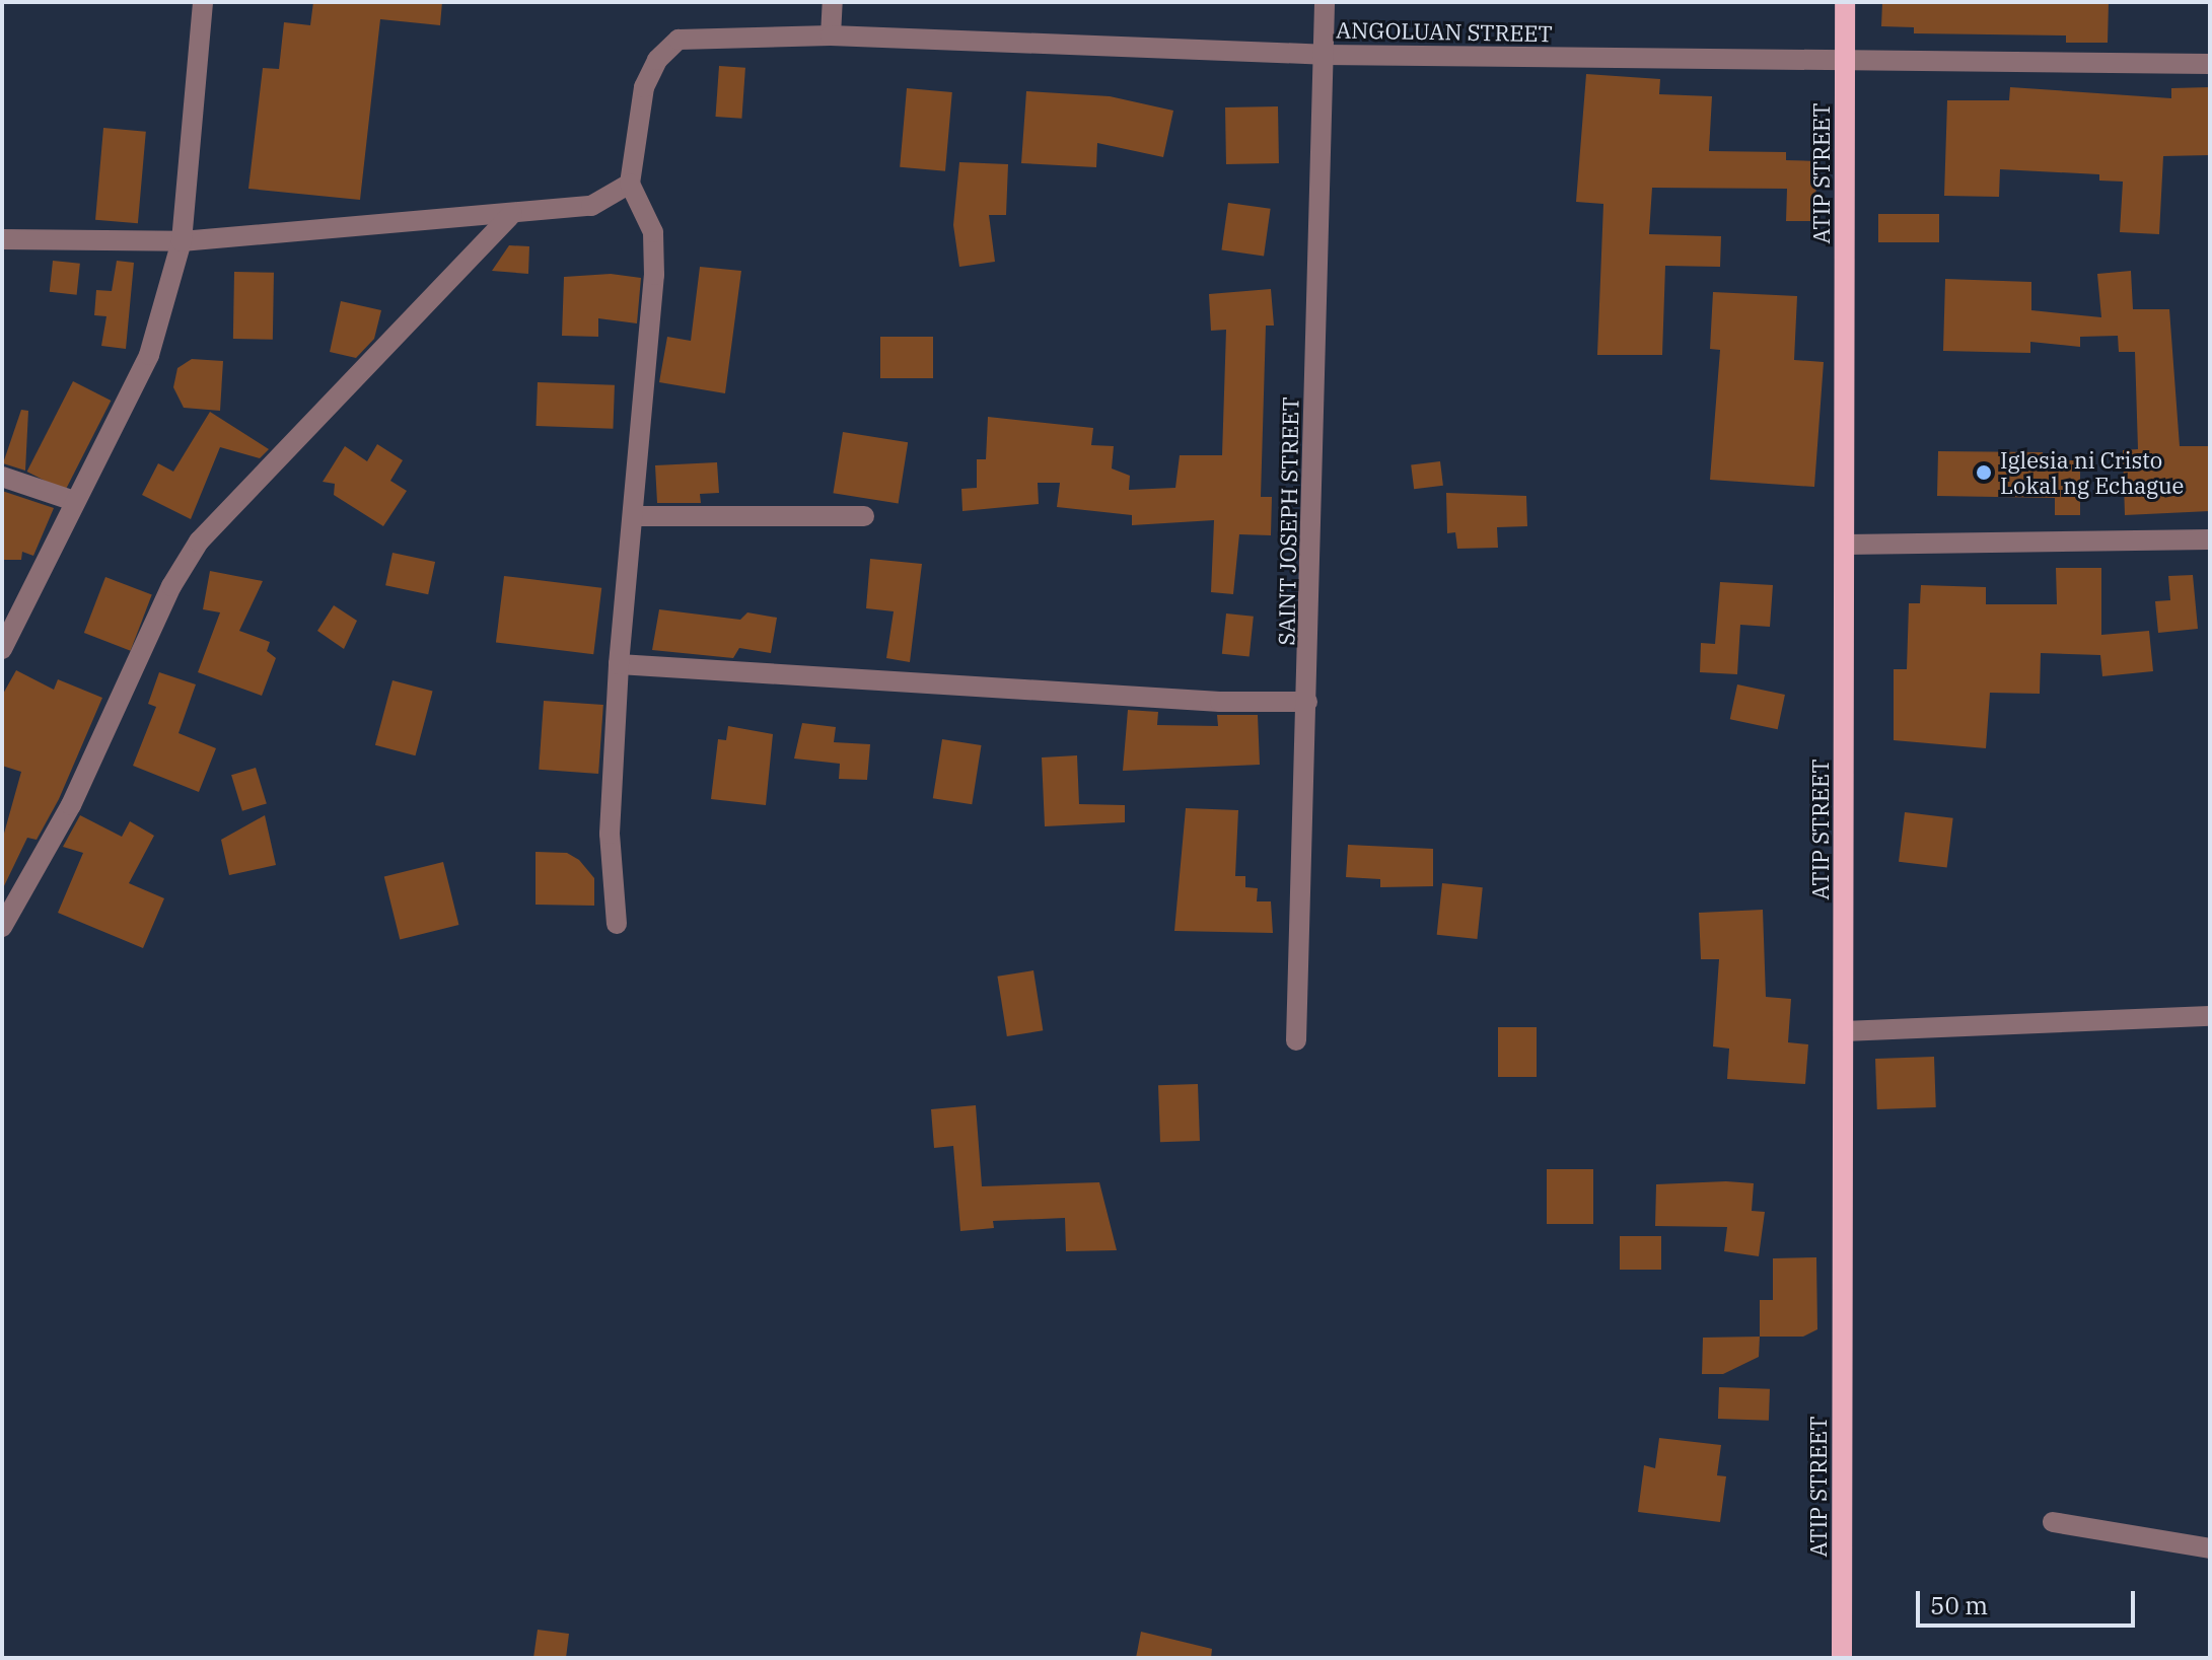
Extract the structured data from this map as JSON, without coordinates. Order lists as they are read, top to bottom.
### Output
{
  "streets": {
    "main road": ["ATIP STREET"],
    "street": ["ANGOLUAN STREET", "SAINT JOSEPH STREET"]
  },
  "crossings": [
    ["ANGOLUAN STREET", "ATIP STREET"],
    ["ANGOLUAN STREET", "SAINT JOSEPH STREET"]
  ],
  "places": ["Iglesia ni Cristo Lokal ng Echague"],
  "scale_bar": "50 m"
}
